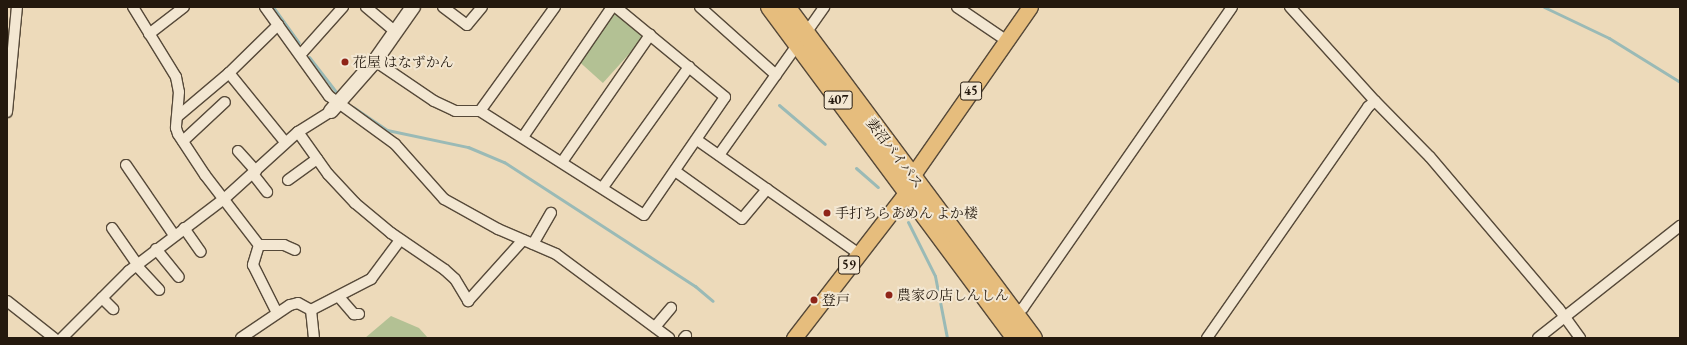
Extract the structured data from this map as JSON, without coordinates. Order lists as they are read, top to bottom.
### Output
{
  "streets": {
    "highway": ["407", "妻沼バイパス"],
    "main road": ["45", "59"]
  },
  "crossings": [
    ["45", "妻沼バイパス"],
    ["45", "59"],
    ["妻沼バイパス", "59"]
  ],
  "places": [
    "花屋 はなずかん",
    "手打ちらあめん よか楼",
    "農家の店しんしん",
    "登戸"
  ]
}
